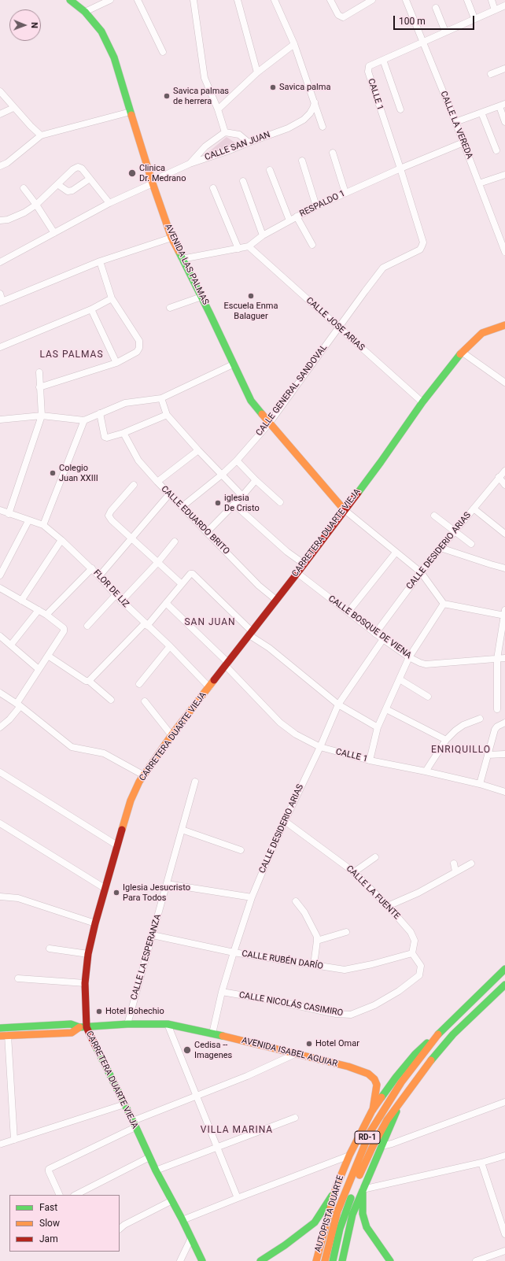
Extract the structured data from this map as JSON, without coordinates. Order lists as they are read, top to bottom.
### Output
{
  "streets": {
    "main road": [
      "AVENIDA LAS PALMAS",
      "CARRETERA DUARTE VIEJA",
      "AVENIDA ISABEL AGUIAR",
      "RD-1",
      "AUTOPISTA DUARTE"
    ],
    "street": [
      "CALLE 1",
      "CALLE LA VEREDA",
      "CALLE SAN JUAN",
      "RESPALDO 1",
      "CALLE JOSE ARIAS",
      "CALLE GENERAL SANDOVAL",
      "CALLE EDUARDO BRITO",
      "CALLE DESIDERIO ARIAS",
      "FLOR DE LIZ",
      "CALLE BOSQUE DE VIENA",
      "CALLE LA FUENTE",
      "CALLE LA ESPERANZA",
      "CALLE RUBÉN DARÍO",
      "CALLE NICOLÁS CASIMIRO"
    ]
  },
  "crossings": [
    ["CALLE 1", "CALLE LA VEREDA"],
    ["CALLE 1", "RESPALDO 1"],
    ["CALLE 1", "CALLE GENERAL SANDOVAL"],
    ["CALLE 1", "CARRETERA DUARTE VIEJA"],
    ["CALLE 1", "CALLE DESIDERIO ARIAS"],
    ["CALLE LA VEREDA", "RESPALDO 1"],
    ["CALLE SAN JUAN", "AVENIDA LAS PALMAS"],
    ["RESPALDO 1", "AVENIDA LAS PALMAS"],
    ["RESPALDO 1", "CALLE JOSE ARIAS"],
    ["AVENIDA LAS PALMAS", "CALLE GENERAL SANDOVAL"],
    ["AVENIDA LAS PALMAS", "CARRETERA DUARTE VIEJA"],
    ["CALLE JOSE ARIAS", "CALLE GENERAL SANDOVAL"],
    ["CALLE JOSE ARIAS", "CARRETERA DUARTE VIEJA"],
    ["CALLE GENERAL SANDOVAL", "CALLE EDUARDO BRITO"],
    ["CALLE EDUARDO BRITO", "CARRETERA DUARTE VIEJA"],
    ["CARRETERA DUARTE VIEJA", "FLOR DE LIZ"],
    ["CARRETERA DUARTE VIEJA", "CALLE BOSQUE DE VIENA"],
    ["CARRETERA DUARTE VIEJA", "AVENIDA ISABEL AGUIAR"],
    ["CALLE DESIDERIO ARIAS", "CALLE BOSQUE DE VIENA"],
    ["CALLE DESIDERIO ARIAS", "CALLE LA FUENTE"],
    ["CALLE DESIDERIO ARIAS", "CALLE RUBÉN DARÍO"],
    ["CALLE DESIDERIO ARIAS", "CALLE NICOLÁS CASIMIRO"],
    ["CALLE DESIDERIO ARIAS", "AVENIDA ISABEL AGUIAR"],
    ["CALLE LA FUENTE", "CALLE RUBÉN DARÍO"],
    ["CALLE LA FUENTE", "CALLE NICOLÁS CASIMIRO"],
    ["CALLE LA ESPERANZA", "CALLE RUBÉN DARÍO"],
    ["CALLE LA ESPERANZA", "AVENIDA ISABEL AGUIAR"],
    ["CALLE RUBÉN DARÍO", "CALLE NICOLÁS CASIMIRO"],
    ["AVENIDA ISABEL AGUIAR", "AUTOPISTA DUARTE"]
  ],
  "districts": [
    "LAS PALMAS",
    "SAN JUAN",
    "ENRIQUILLO",
    "VILLA MARINA"
  ],
  "places": [
    "Savica palma",
    "Savica palmas de herrera",
    "Clinica Dr. Medrano",
    "Escuela Enma Balaguer",
    "Colegio Juan XXIII",
    "iglesia De Cristo",
    "Iglesia Jesucristo Para Todos",
    "Hotel Bohechio",
    "Hotel Omar",
    "Cedisa -- Imagenes"
  ],
  "legend": ["Fast", "Slow", "Jam"],
  "scale_bar": "100 m",
  "north": "right"
}
